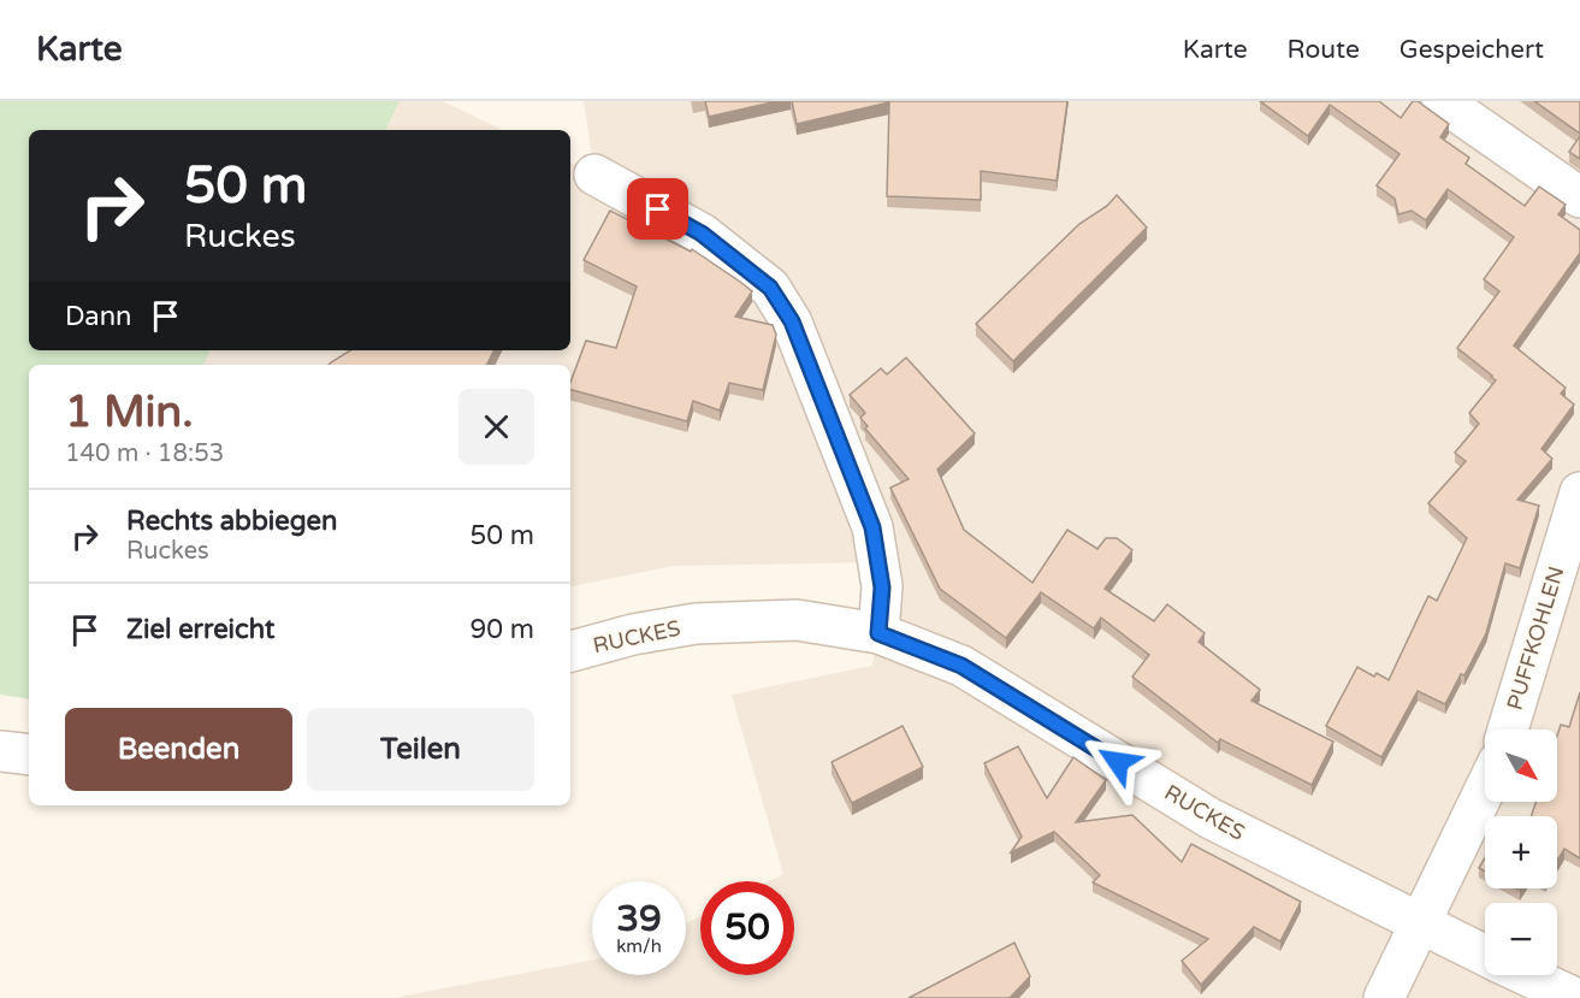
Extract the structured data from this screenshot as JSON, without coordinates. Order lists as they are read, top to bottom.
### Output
{
  "streets": {
    "street": ["RUCKES", "PUFFKOHLEN"]
  },
  "north": "bottom right",
  "page": {
    "header": "Karte",
    "nav": ["Karte", "Route", "Gespeichert"],
    "turn": ["50 m", "Ruckes"],
    "then": "Dann",
    "heading": ["1 Min.", "140 m · 18:53"],
    "list": [
      {
        "name": "Rechts abbiegen",
        "note": "Ruckes",
        "value": "50 m"
      },
      {
        "name": "Ziel erreicht",
        "value": "90 m"
      }
    ],
    "buttons": ["Beenden", "Teilen"],
    "map_buttons": ["+", "−"],
    "speed": "39 km/h",
    "limit": "50"
  }
}
